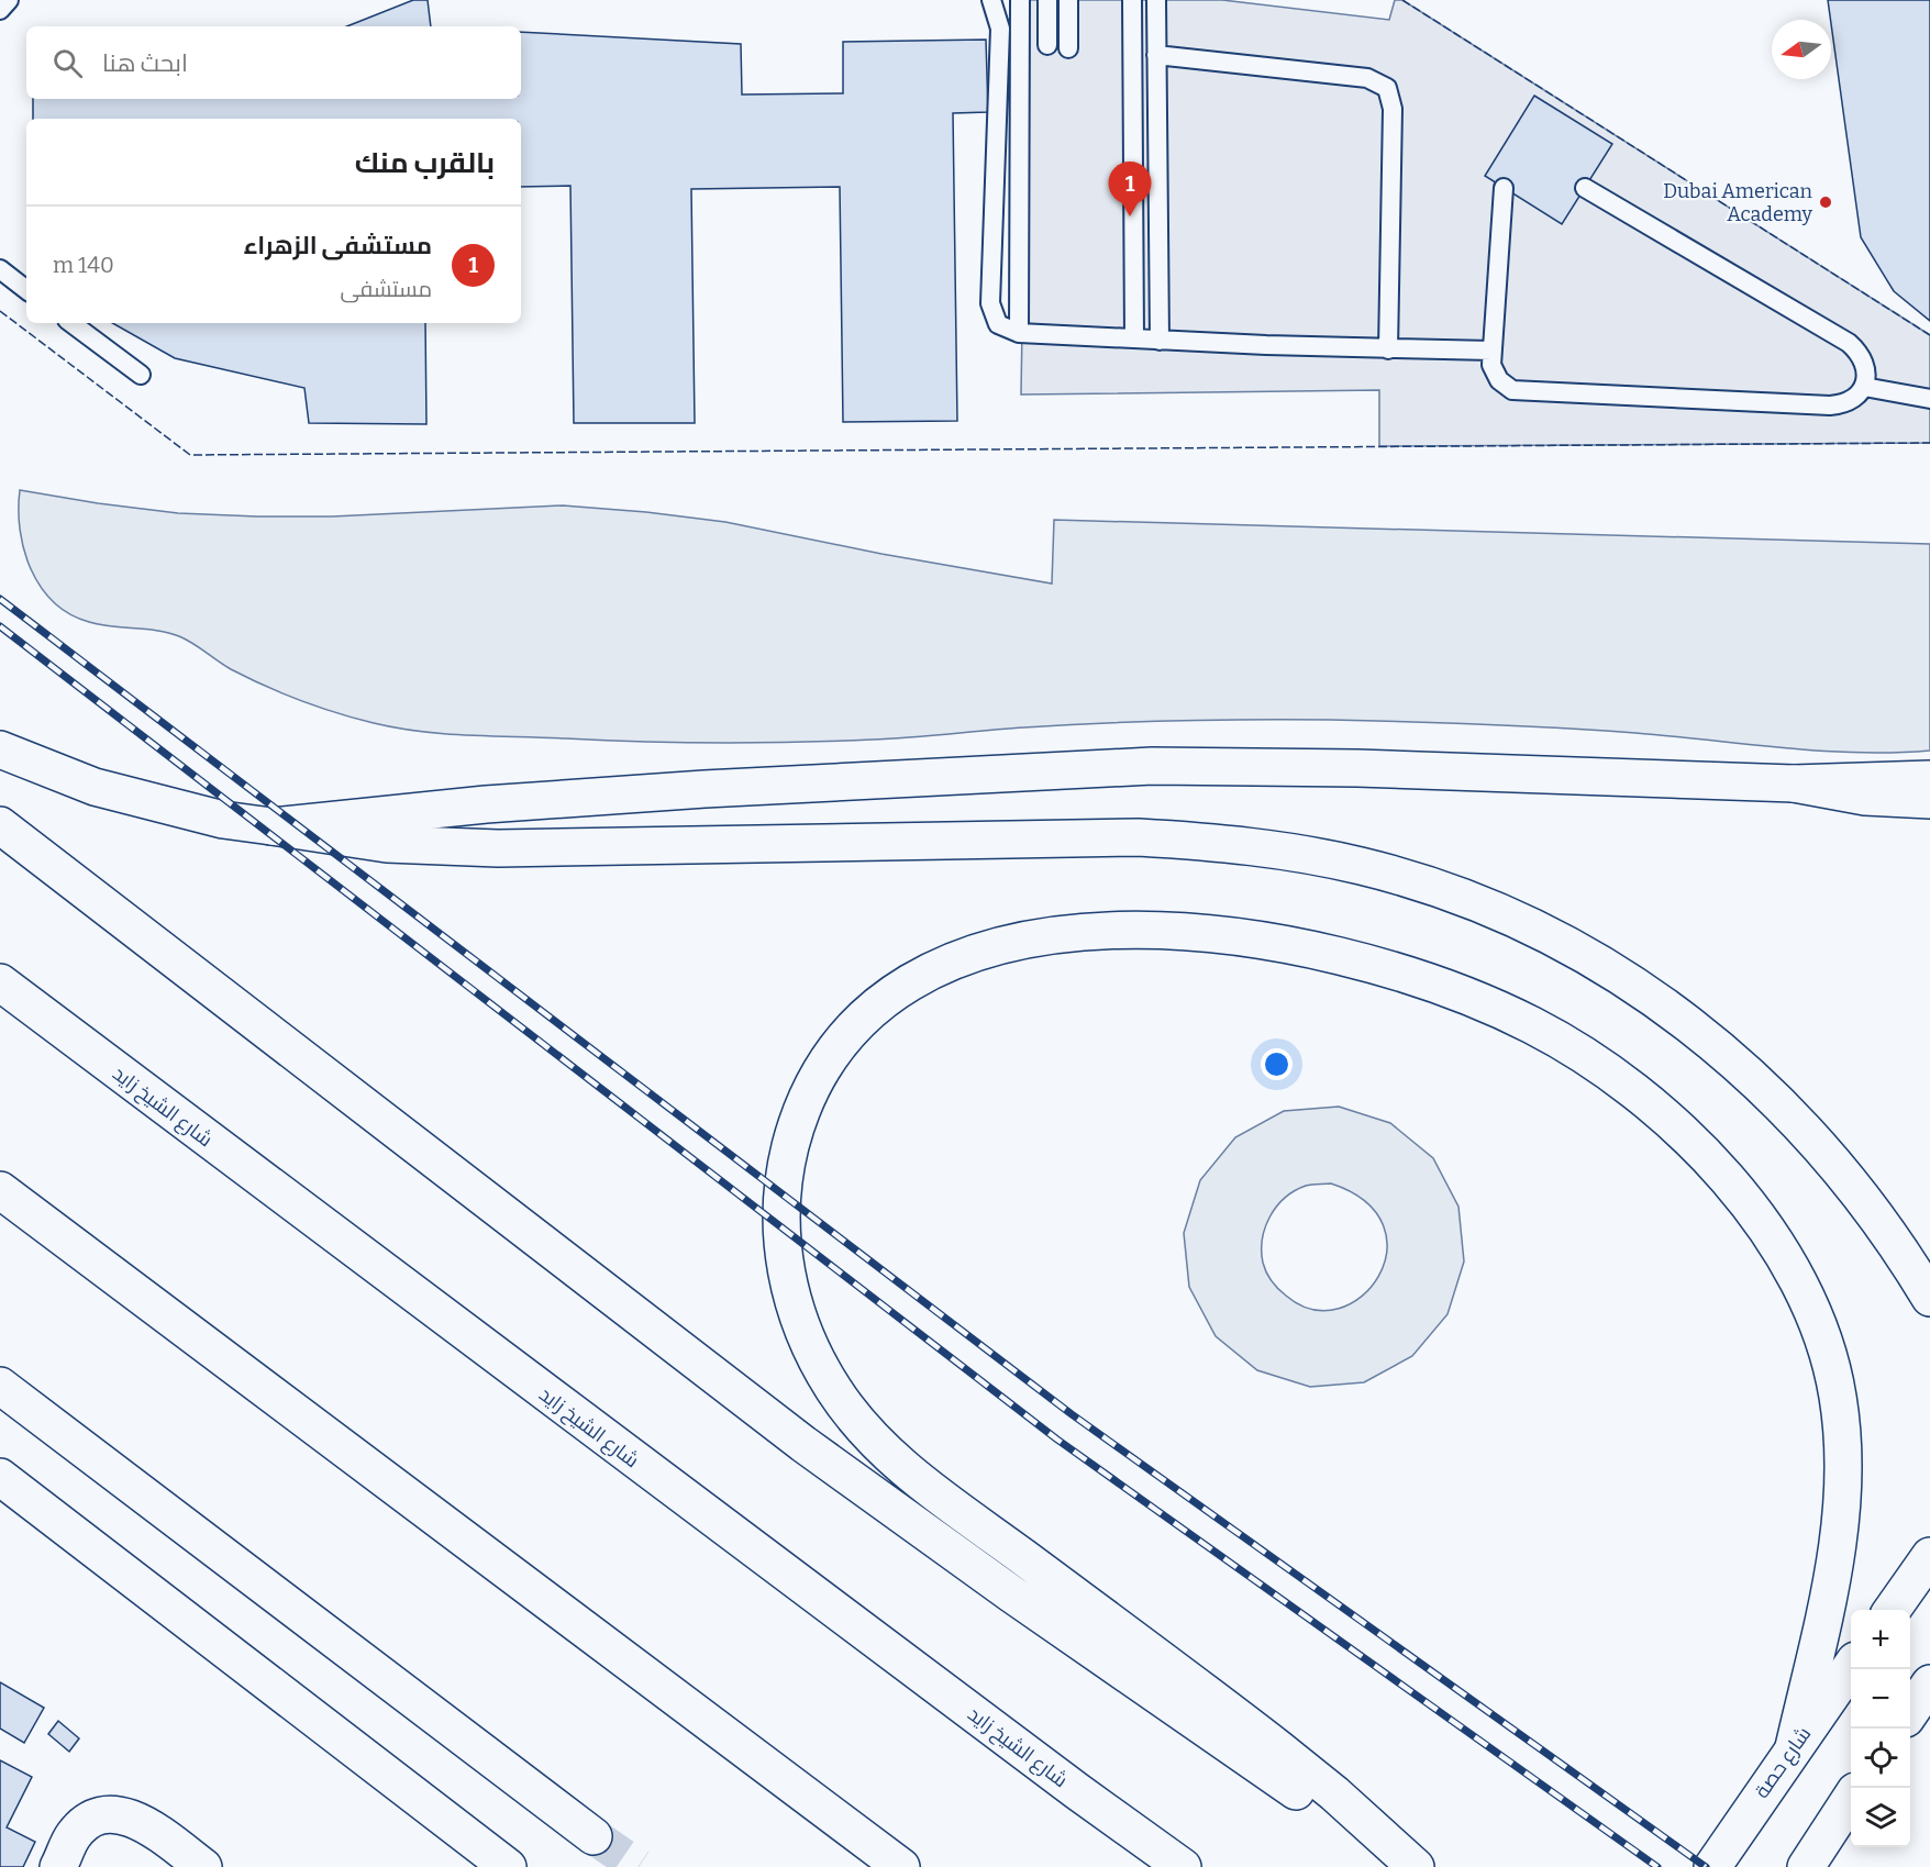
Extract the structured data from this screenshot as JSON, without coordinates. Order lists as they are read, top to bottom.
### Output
{
  "streets": {
    "main road": ["شارع الشيخ زايد", "شارع حصة"]
  },
  "places": ["Dubai American Academy"],
  "north": "left",
  "page": {
    "search": "ابحث هنا",
    "heading": "بالقرب منك",
    "pins": "1",
    "list": [
      {
        "mark": "1",
        "name": "مستشفى الزهراء",
        "note": "مستشفى",
        "value": "140 m"
      }
    ],
    "map_buttons": ["+", "−"]
  }
}
